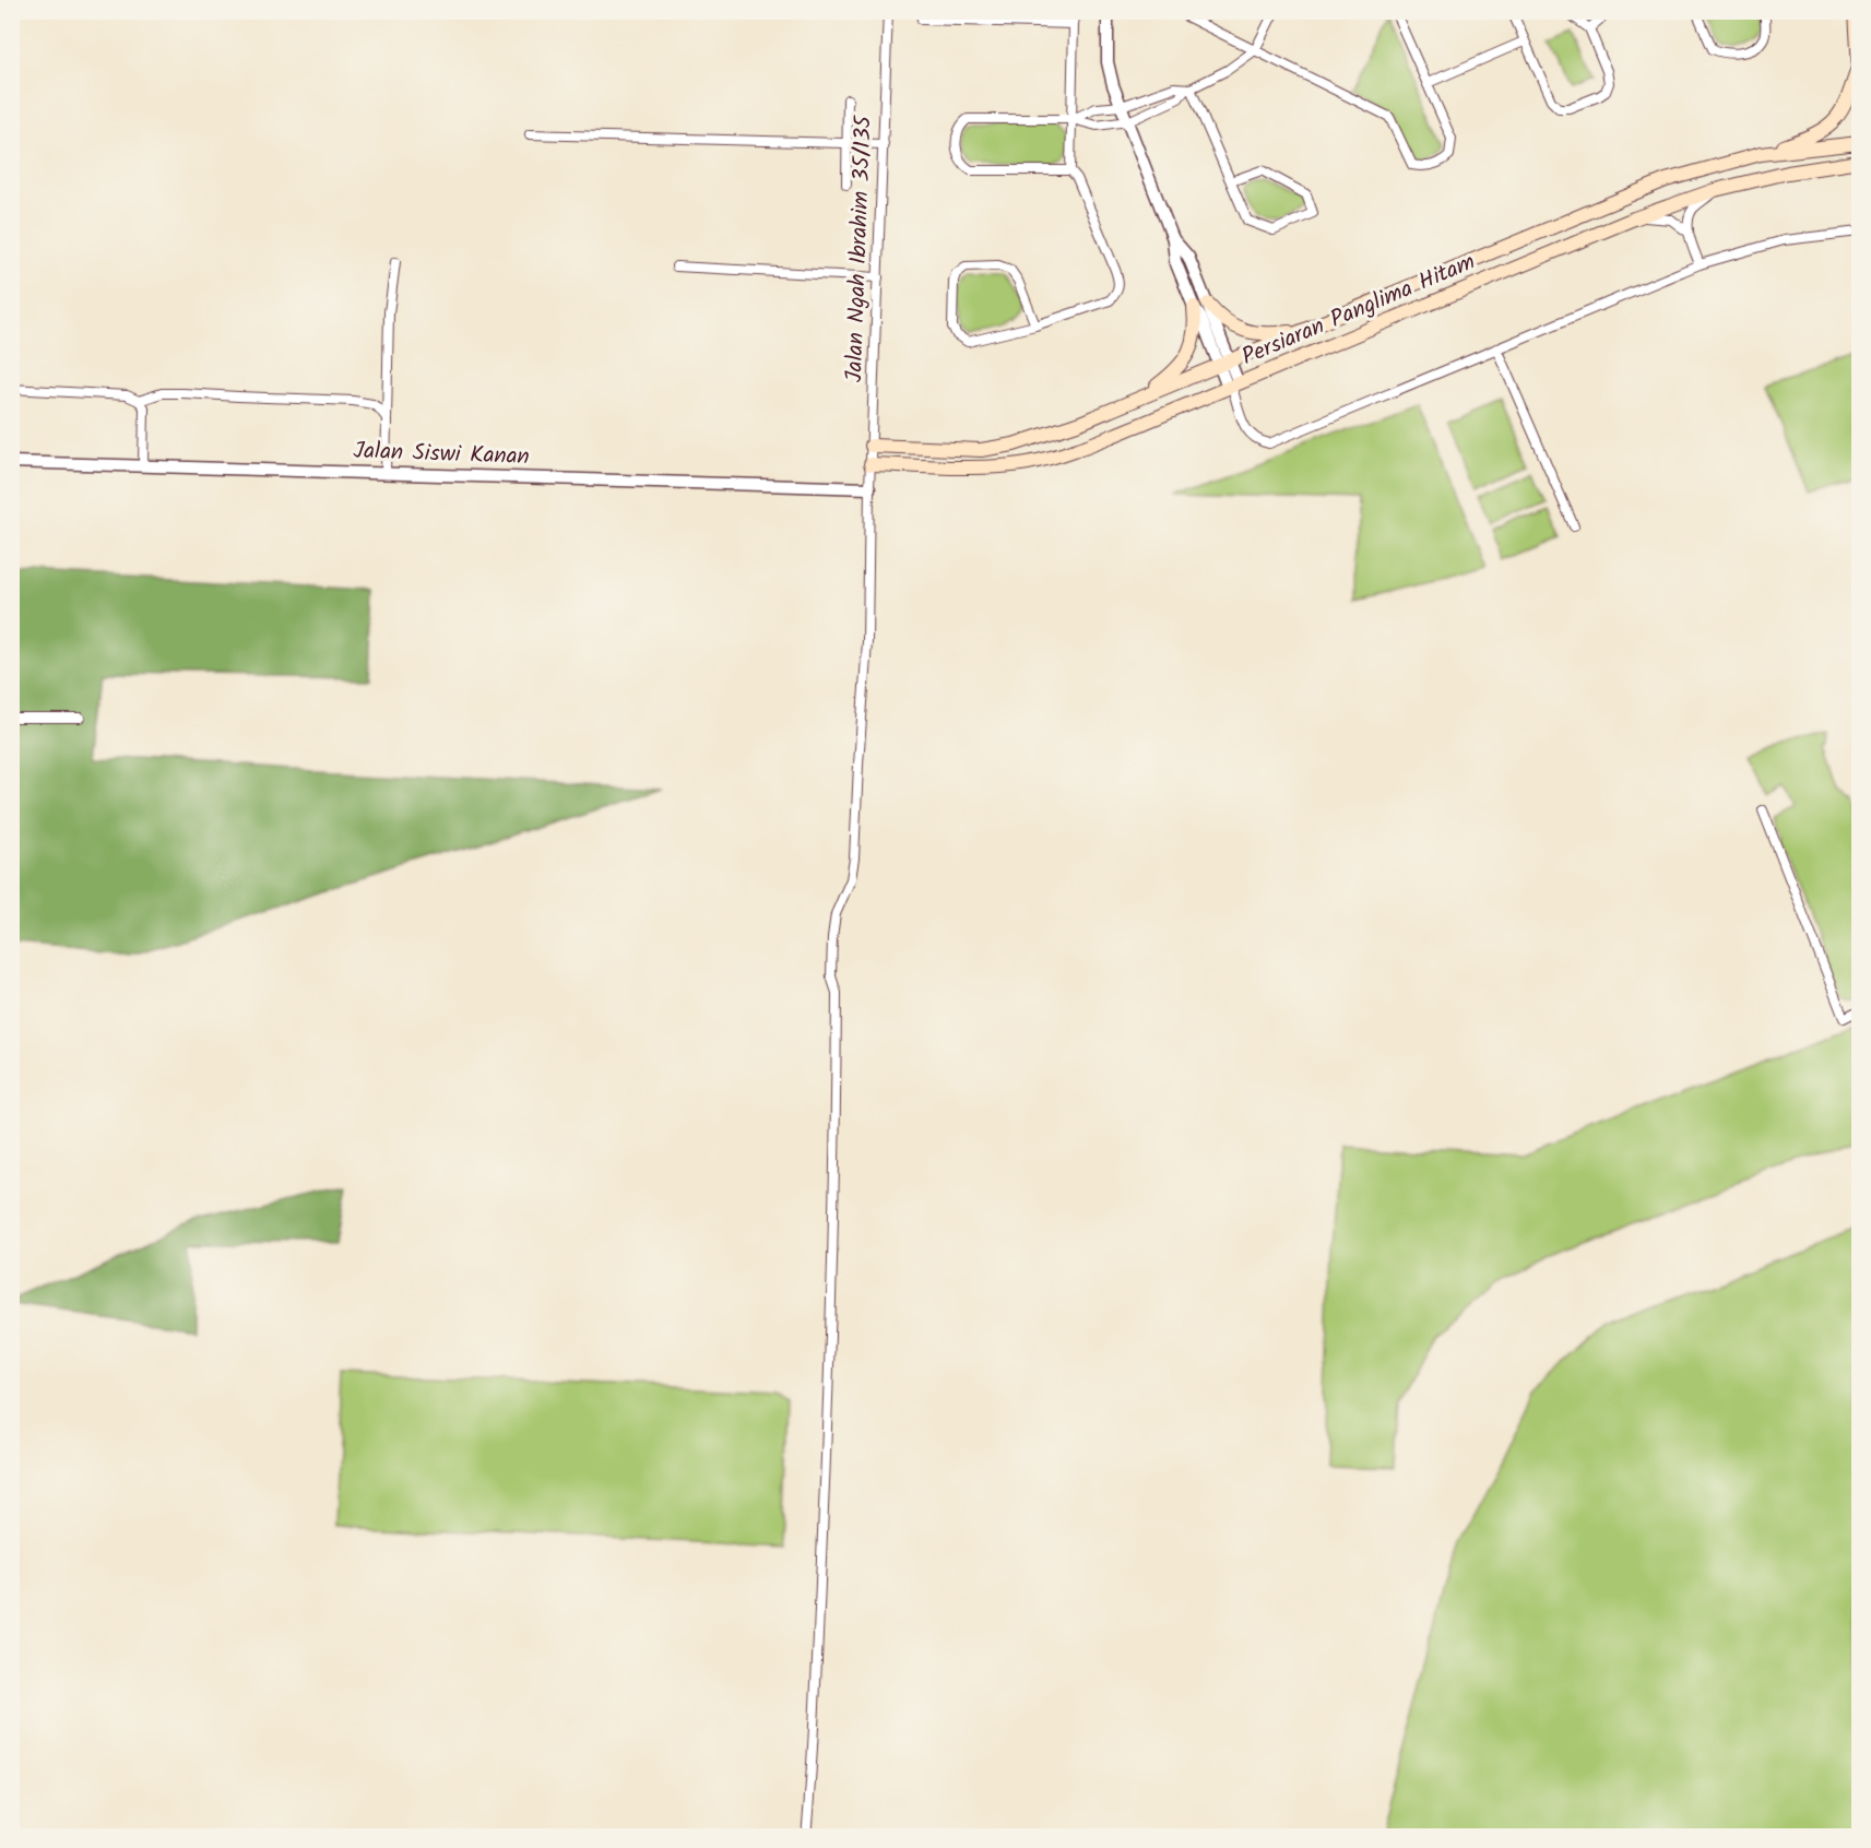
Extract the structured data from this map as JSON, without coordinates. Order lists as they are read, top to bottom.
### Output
{
  "streets": {
    "main road": ["Persiaran Panglima Hitam"],
    "street": ["Jalan Ngah Ibrahim 35/135", "Jalan Siswi Kanan"]
  },
  "crossings": [
    ["Jalan Ngah Ibrahim 35/135", "Persiaran Panglima Hitam"],
    ["Jalan Ngah Ibrahim 35/135", "Jalan Siswi Kanan"]
  ]
}
